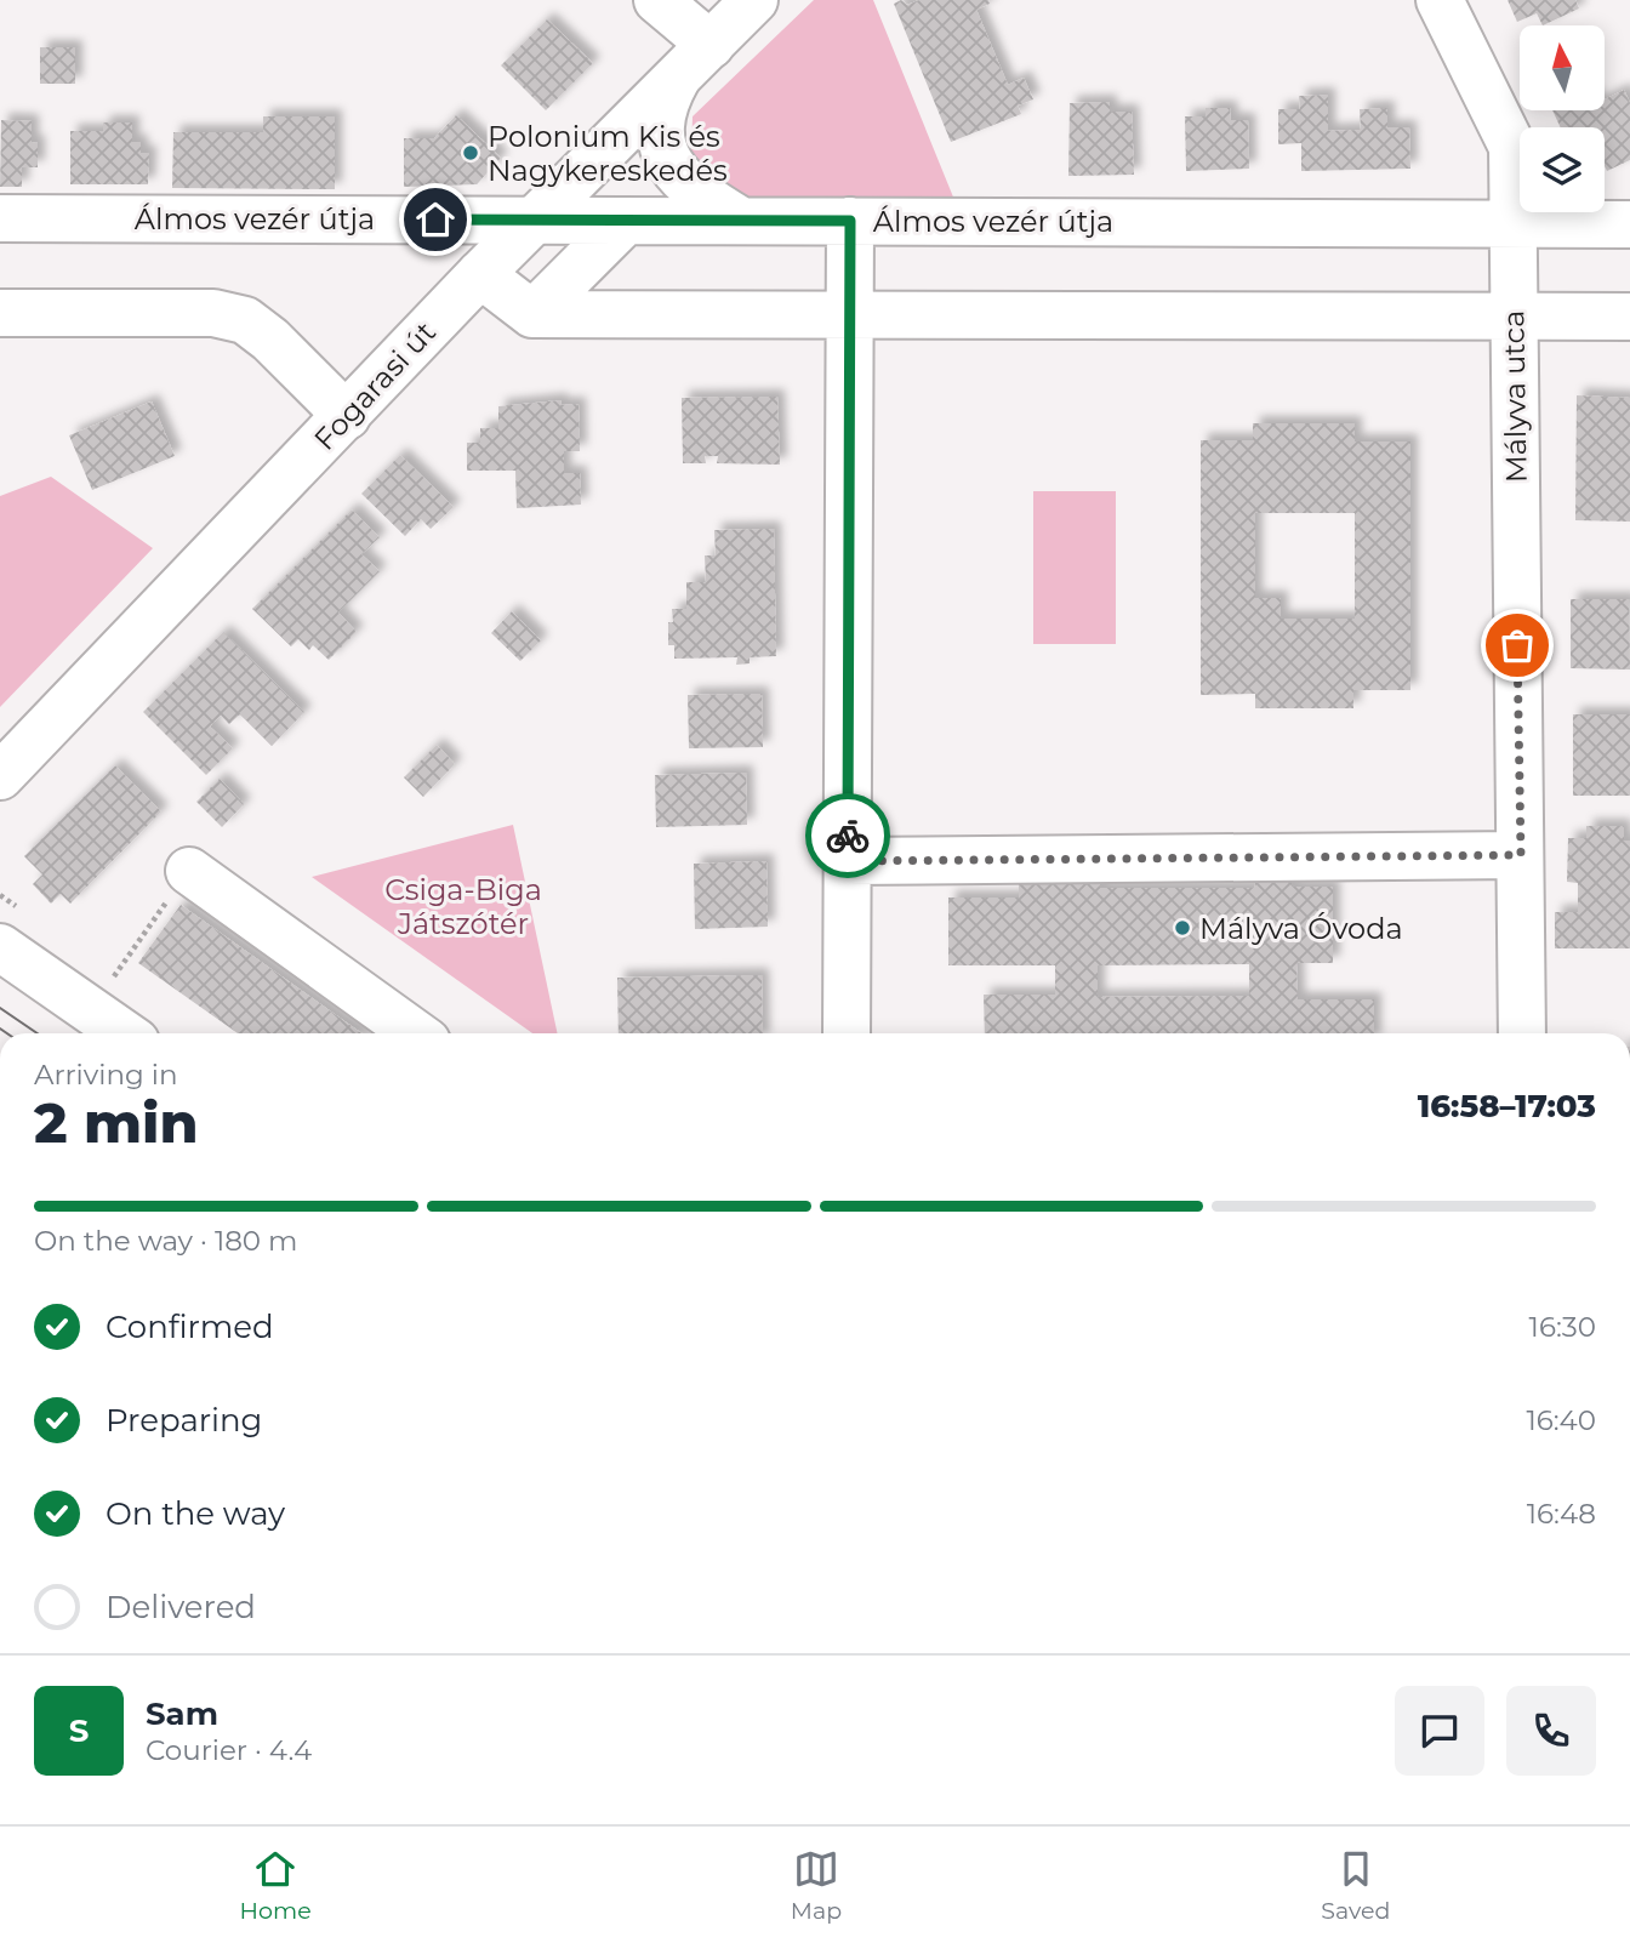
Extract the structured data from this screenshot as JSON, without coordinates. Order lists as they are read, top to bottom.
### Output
{
  "streets": {
    "street": ["Álmos vezér útja", "Fogarasi út", "Mályva utca"]
  },
  "crossings": [
    ["Álmos vezér útja", "Fogarasi út"],
    ["Álmos vezér útja", "Mályva utca"]
  ],
  "parks": ["Csiga-Biga Játszótér"],
  "places": ["Polonium Kis és Nagykereskedés", "Mályva Óvoda"],
  "north": "top",
  "page": {
    "heading": ["2 min", "Arriving in", "16:58–17:03"],
    "panel": ["Sam", "Courier · 4.4"],
    "bar": "On the way · 180 m",
    "list": [
      ["Confirmed", "16:30"],
      ["Preparing", "16:40"],
      ["On the way", "16:48"],
      "Delivered"
    ],
    "round": "S",
    "tabs": ["Home", "Map", "Saved"]
  }
}
